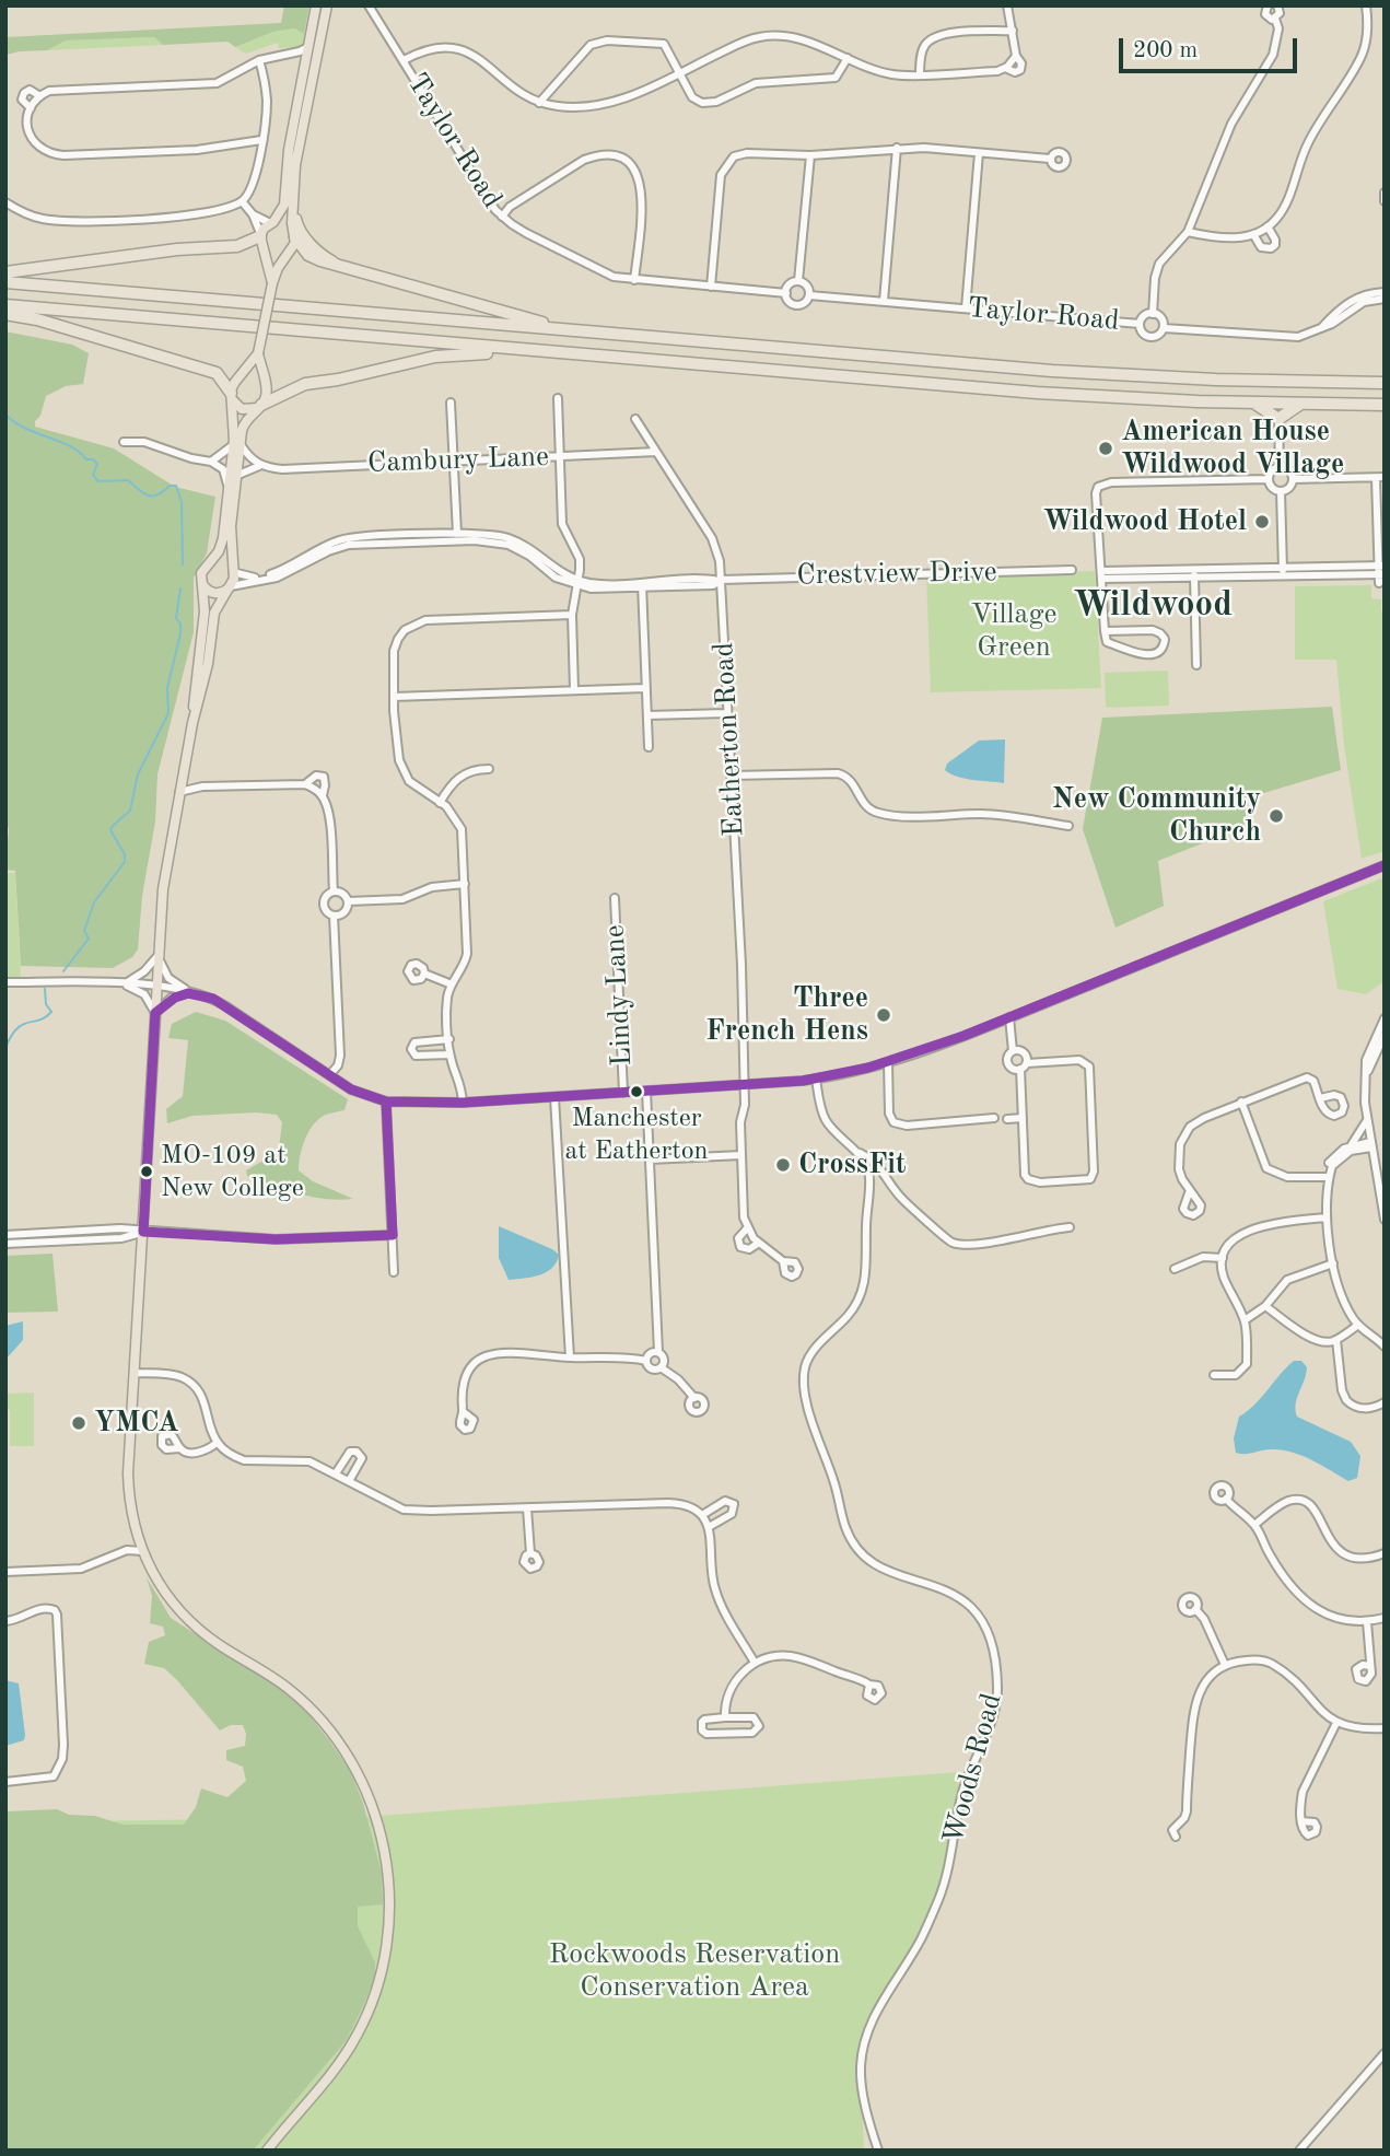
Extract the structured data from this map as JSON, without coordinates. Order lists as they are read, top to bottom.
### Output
{
  "streets": {
    "street": [
      "Taylor Road",
      "Cambury Lane",
      "Crestview Drive",
      "Eatherton Road",
      "Lindy Lane",
      "Woods Road"
    ]
  },
  "crossings": [
    ["Cambury Lane", "Eatherton Road"],
    ["Crestview Drive", "Eatherton Road"]
  ],
  "districts": ["Wildwood"],
  "parks": ["Village Green", "Rockwoods Reservation Conservation Area"],
  "places": [
    "American House Wildwood Village",
    "Wildwood Hotel",
    "New Community Church",
    "Three French Hens",
    "Manchester at Eatherton",
    "CrossFit",
    "MO-109 at New College",
    "YMCA"
  ],
  "scale_bar": "200 m"
}
